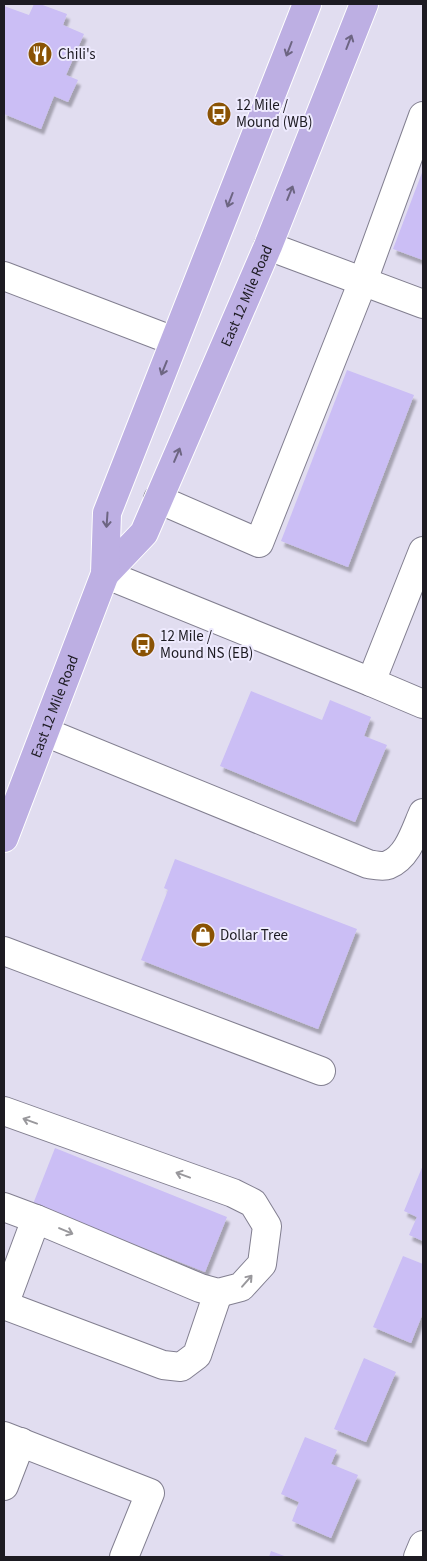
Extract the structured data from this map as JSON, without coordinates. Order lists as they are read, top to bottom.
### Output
{
  "streets": {
    "main road": ["East 12 Mile Road"]
  },
  "places": {
    "restaurant": ["Chili's"],
    "bus stop": ["12 Mile / Mound (WB)", "12 Mile / Mound NS (EB)"],
    "shop": ["Dollar Tree"]
  }
}
